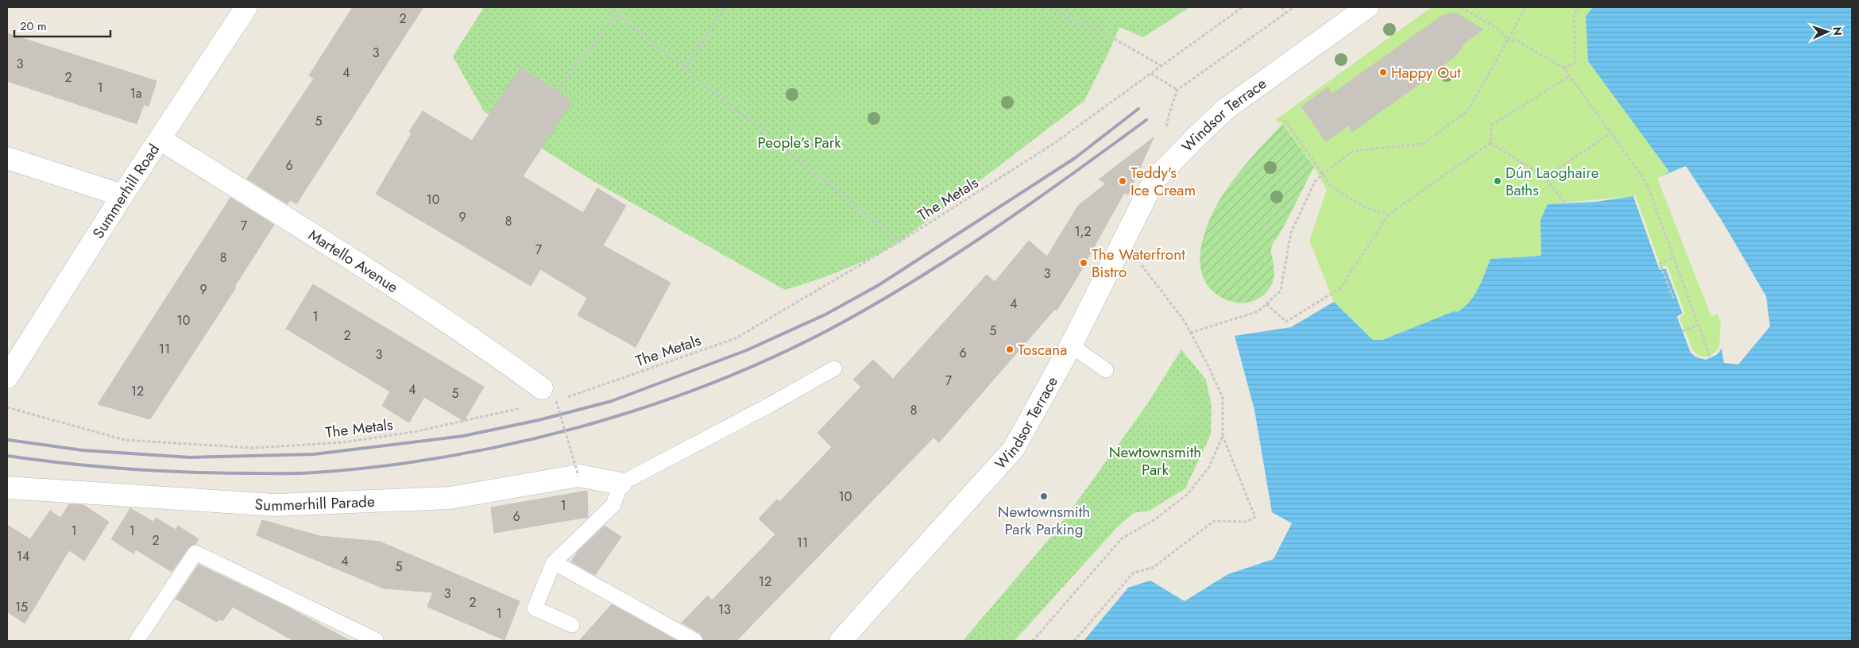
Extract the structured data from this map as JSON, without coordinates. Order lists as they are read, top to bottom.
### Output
{
  "streets": {
    "main road": [
      "Windsor Terrace",
      "Summerhill Road",
      "Martello Avenue",
      "Summerhill Parade"
    ],
    "path": ["The Metals"]
  },
  "crossings": [
    ["Summerhill Road", "Martello Avenue"],
    ["The Metals", "Martello Avenue"]
  ],
  "parks": ["People's Park", "Newtownsmith Park"],
  "places": [
    "Happy Out",
    "Teddy's Ice Cream",
    "Dún Laoghaire Baths",
    "The Waterfront Bistro",
    "Toscana",
    "Newtownsmith Park Parking"
  ],
  "house_numbers": [
    "2",
    "3",
    "3",
    "4",
    "2",
    "1",
    "1a",
    "5",
    "6",
    "10",
    "9",
    "8",
    "7",
    "1,2",
    "7",
    "8",
    "3",
    "9",
    "4",
    "1",
    "10",
    "5",
    "2",
    "11",
    "6",
    "3",
    "7",
    "4",
    "12",
    "5",
    "8",
    "10",
    "1",
    "6",
    "1",
    "1",
    "2",
    "11",
    "14",
    "4",
    "5",
    "12",
    "3",
    "2",
    "15",
    "13",
    "1"
  ],
  "scale_bar": "20 m",
  "north": "right"
}
